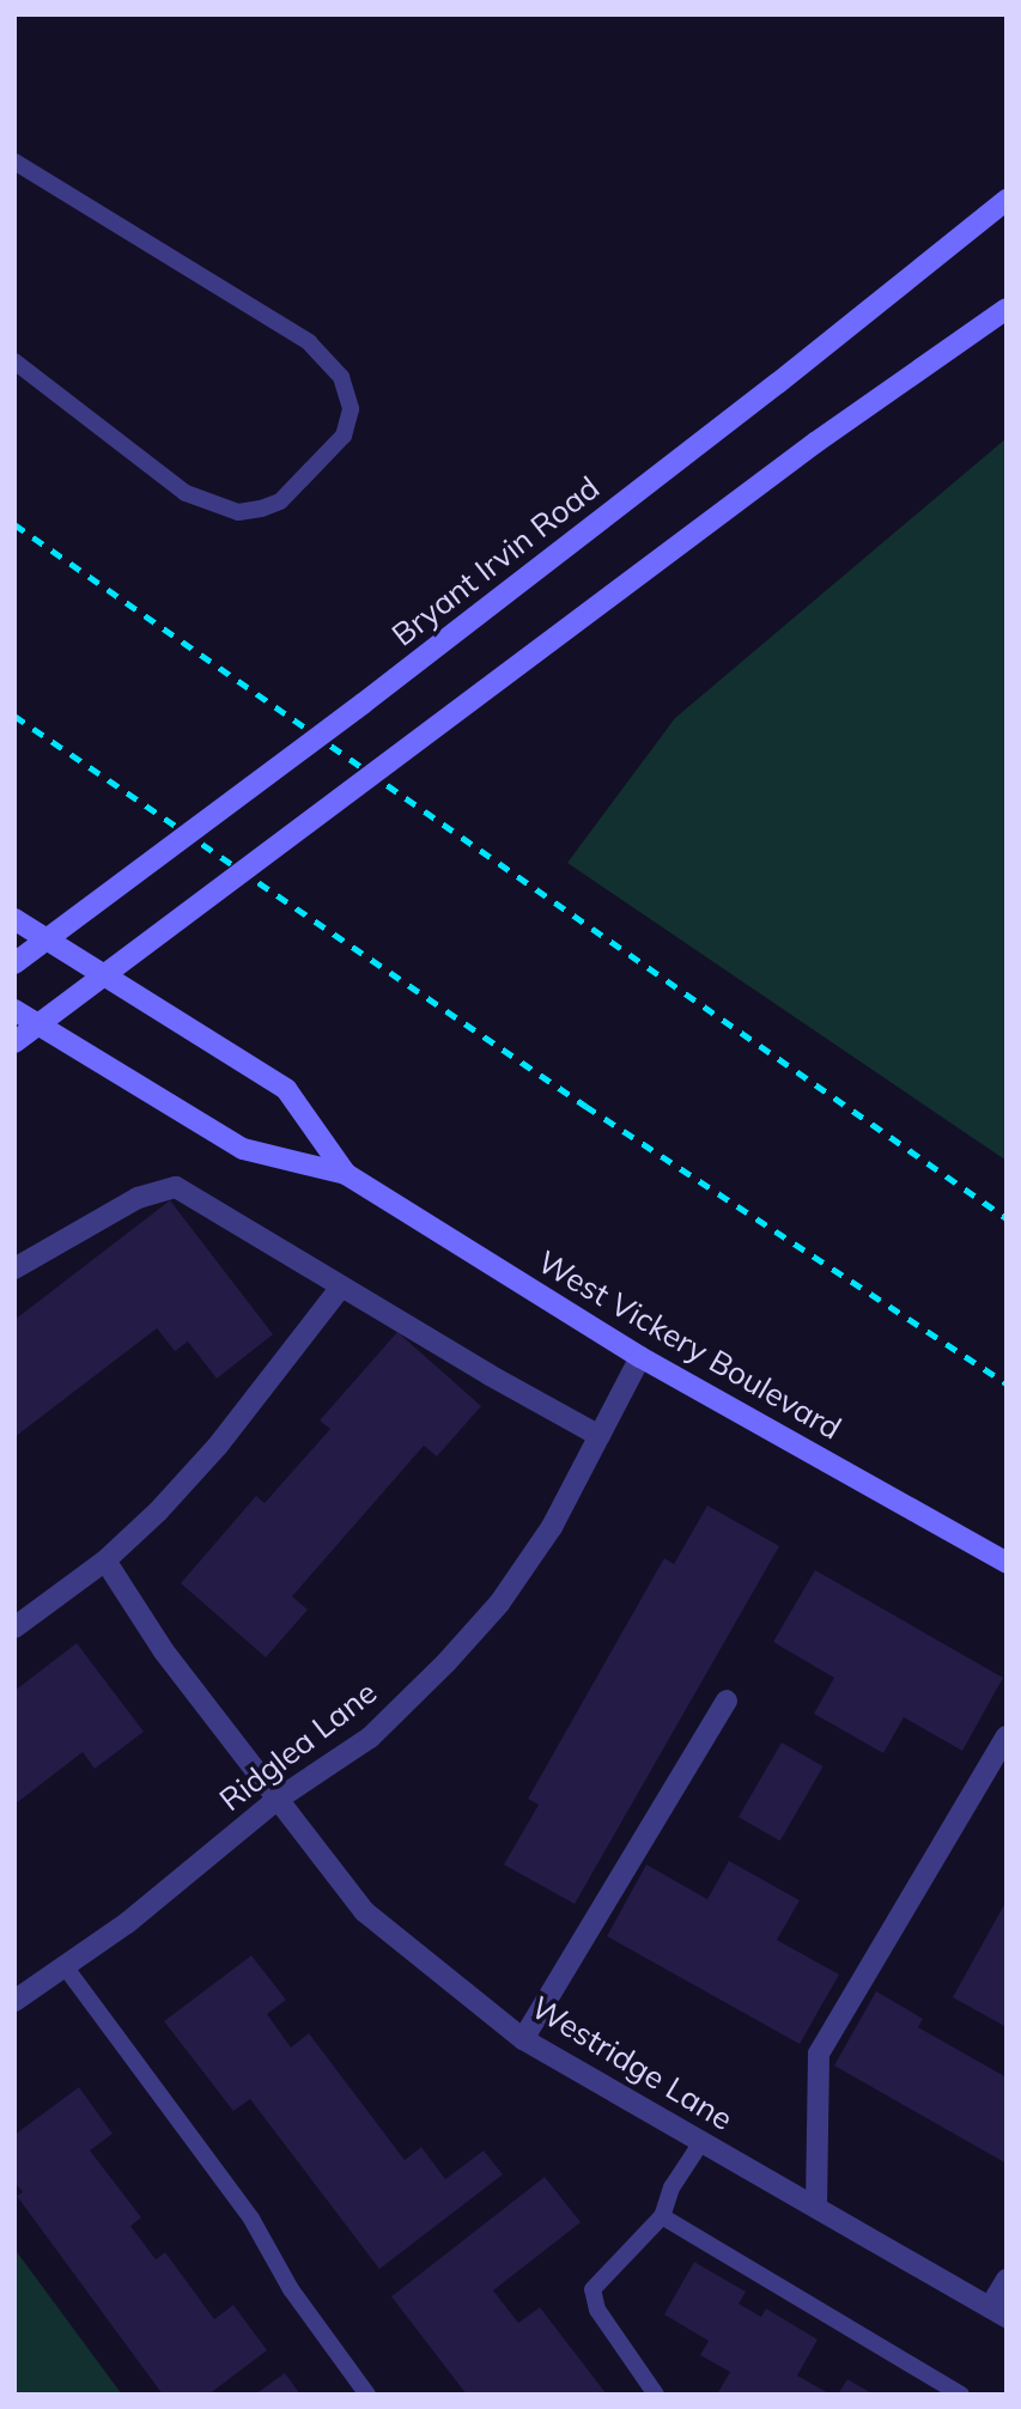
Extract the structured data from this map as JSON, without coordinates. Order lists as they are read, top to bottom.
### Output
{
  "streets": {
    "main road": ["Bryant Irvin Road", "West Vickery Boulevard"],
    "street": ["Ridglea Lane", "Westridge Lane"]
  },
  "crossings": [
    ["West Vickery Boulevard", "Ridglea Lane"],
    ["Ridglea Lane", "Westridge Lane"]
  ]
}
